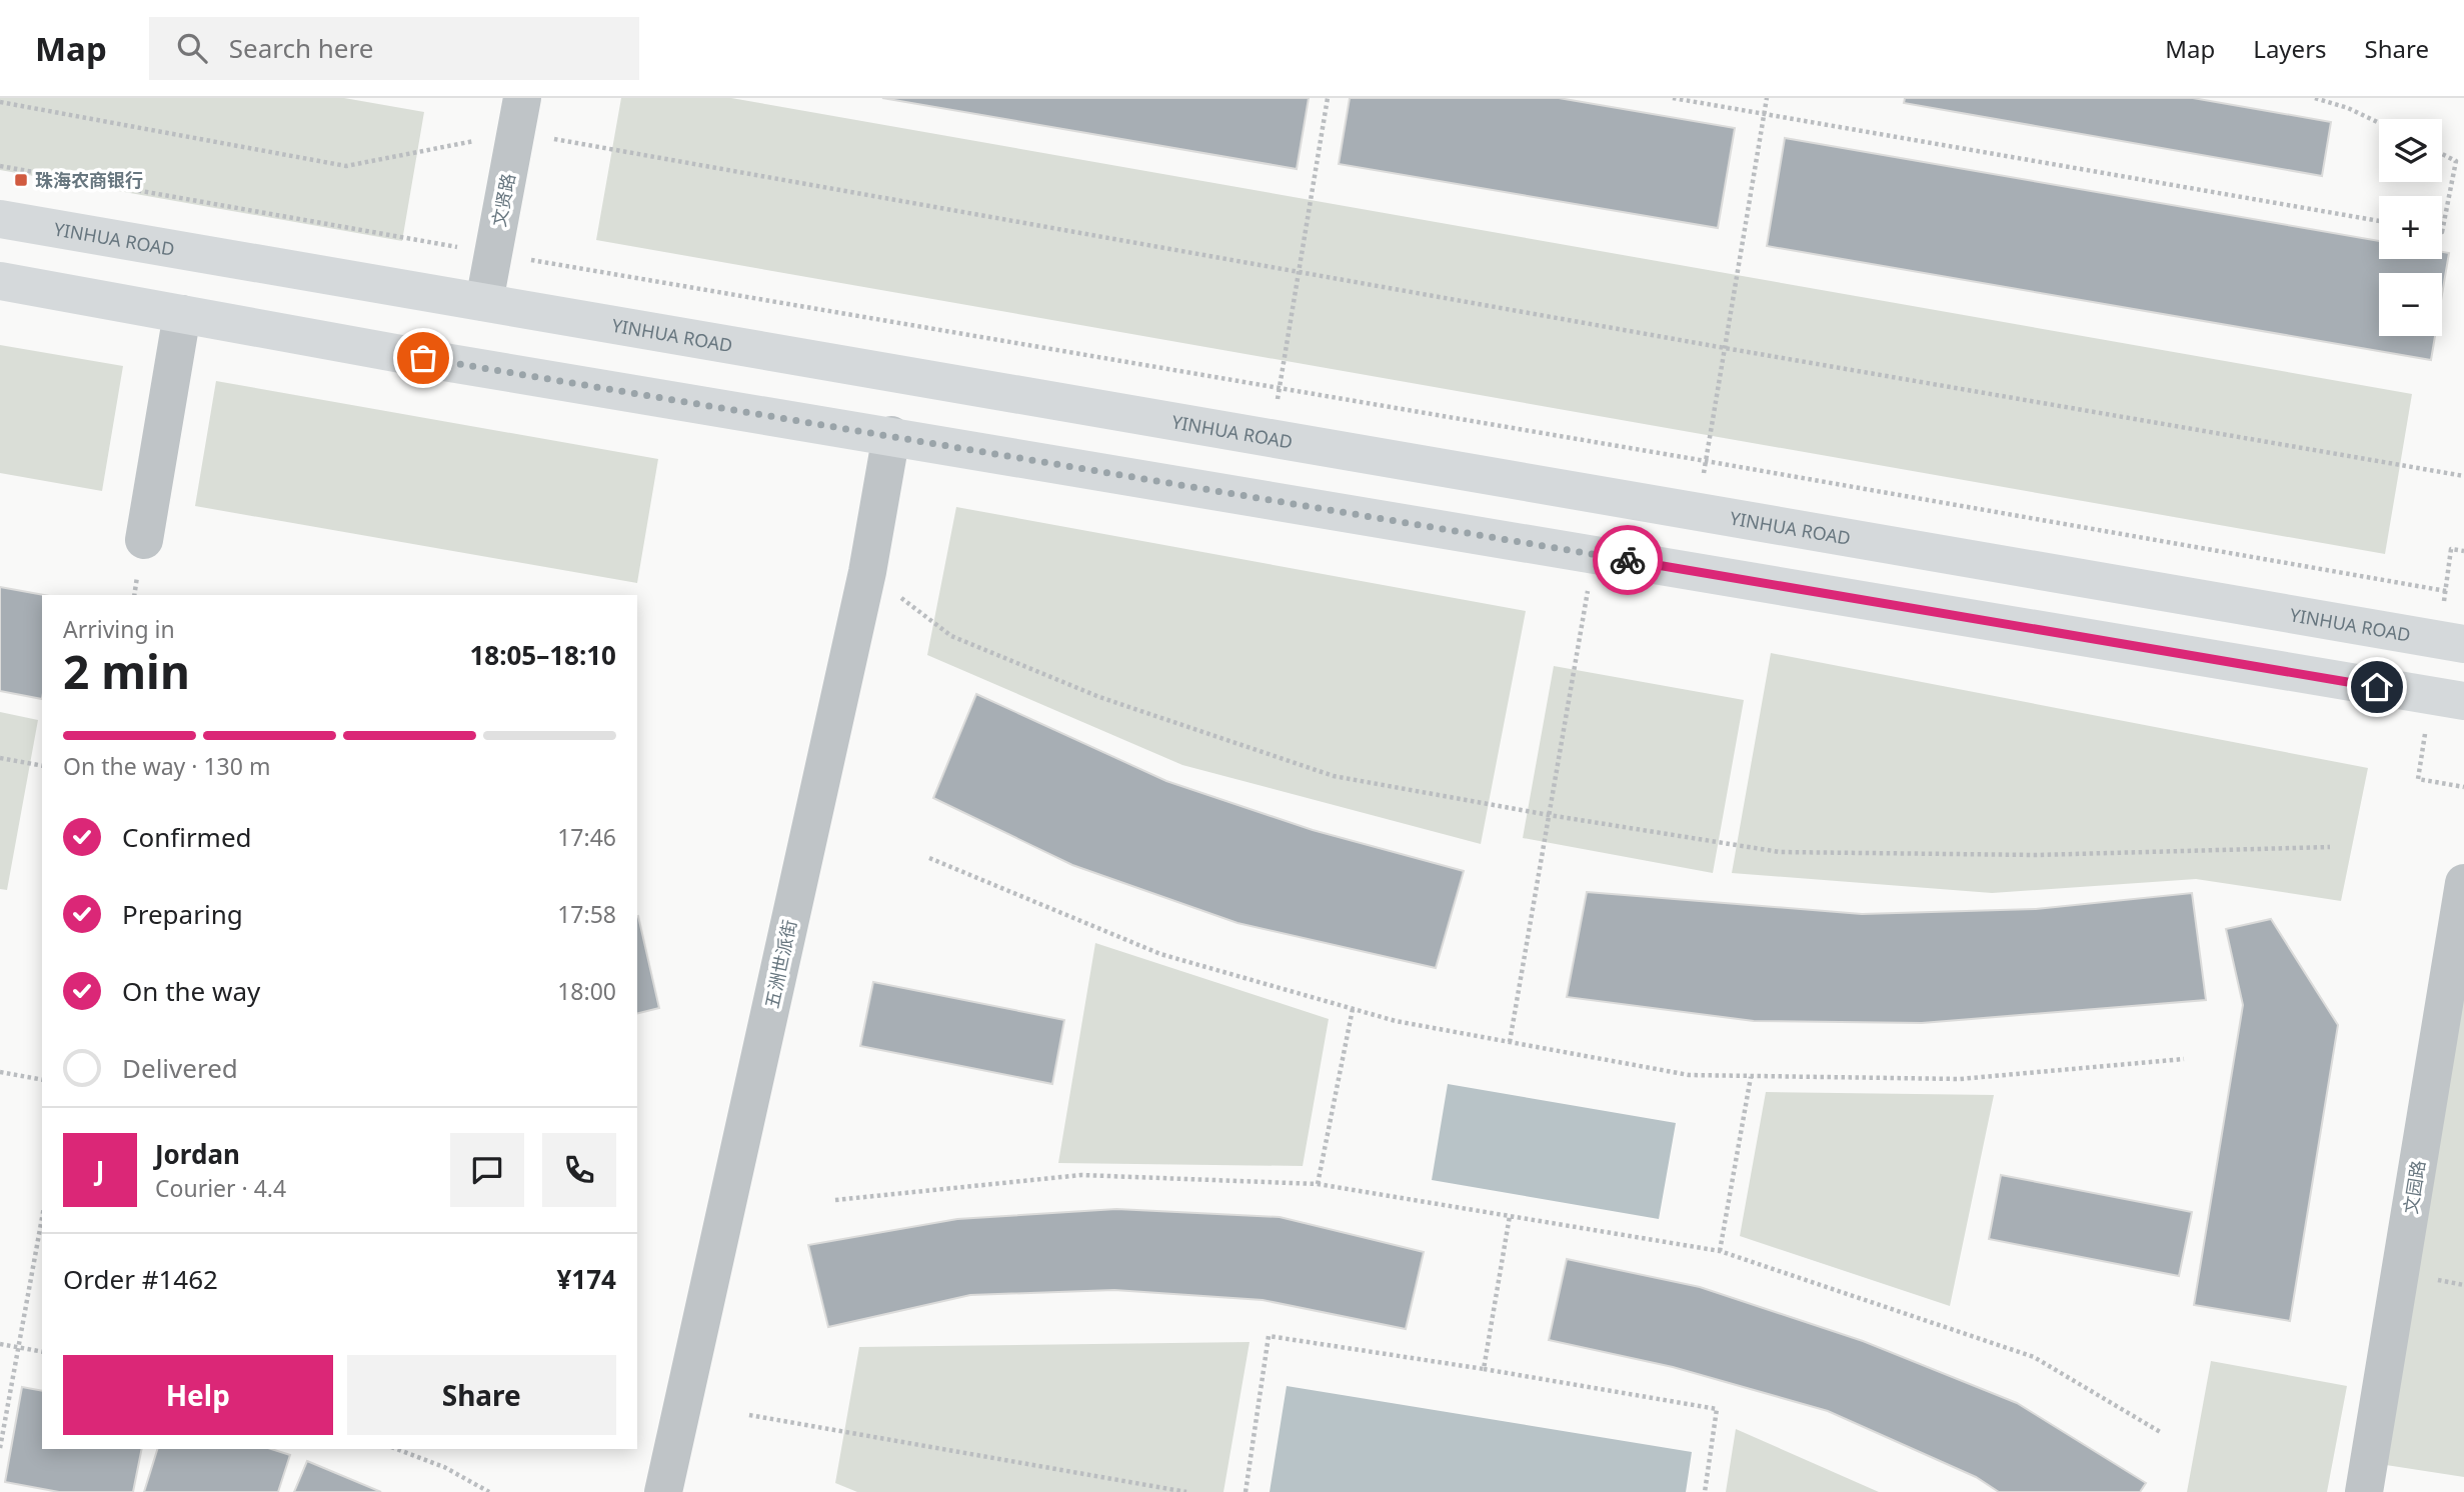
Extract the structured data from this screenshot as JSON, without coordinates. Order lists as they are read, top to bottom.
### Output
{
  "streets": {
    "main road": ["YINHUA ROAD"],
    "street": ["文贤路", "五洲世派街", "文园路"]
  },
  "crossings": [
    ["文贤路", "YINHUA ROAD"]
  ],
  "places": {
    "transit": ["珠海农商银行"]
  },
  "page": {
    "header": "Map",
    "search": "Search here",
    "nav": ["Map", "Layers", "Share"],
    "map_buttons": ["+", "−"],
    "heading": ["2 min", "Arriving in", "18:05–18:10"],
    "panel": [
      "Jordan",
      "Courier · 4.4",
      "Order #1462",
      "¥174"
    ],
    "bar": "On the way · 130 m",
    "list": [
      ["Confirmed", "17:46"],
      ["Preparing", "17:58"],
      ["On the way", "18:00"],
      "Delivered"
    ],
    "round": "J",
    "buttons": ["Help", "Share"]
  }
}
